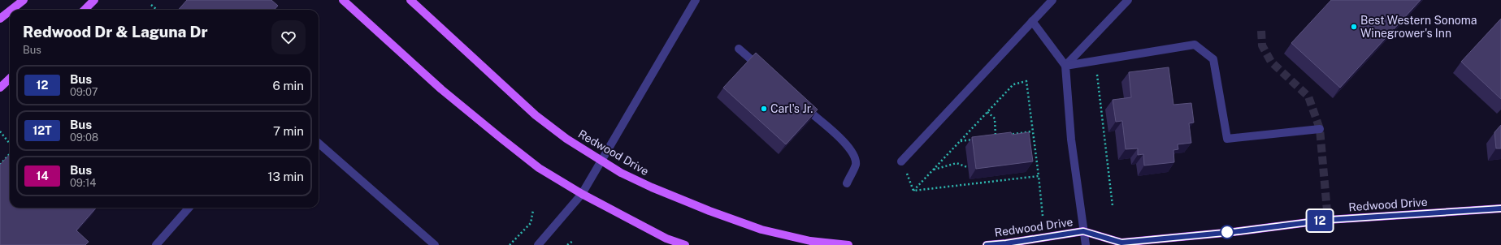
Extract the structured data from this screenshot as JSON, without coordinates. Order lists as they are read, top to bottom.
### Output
{
  "streets": {
    "main road": ["Redwood Drive"]
  },
  "places": ["Best Western Sonoma Winegrower's Inn", "Carl's Jr."],
  "lines": ["bus line 12"],
  "page": {
    "on_map": "12",
    "heading": ["Redwood Dr & Laguna Dr", "Bus"],
    "list": [
      {
        "mark": "12",
        "name": "Bus",
        "note": "09:07",
        "value": "6 min"
      },
      {
        "mark": "12T",
        "name": "Bus",
        "note": "09:08",
        "value": "7 min"
      },
      {
        "mark": "14",
        "name": "Bus",
        "note": "09:14",
        "value": "13 min"
      }
    ]
  }
}
